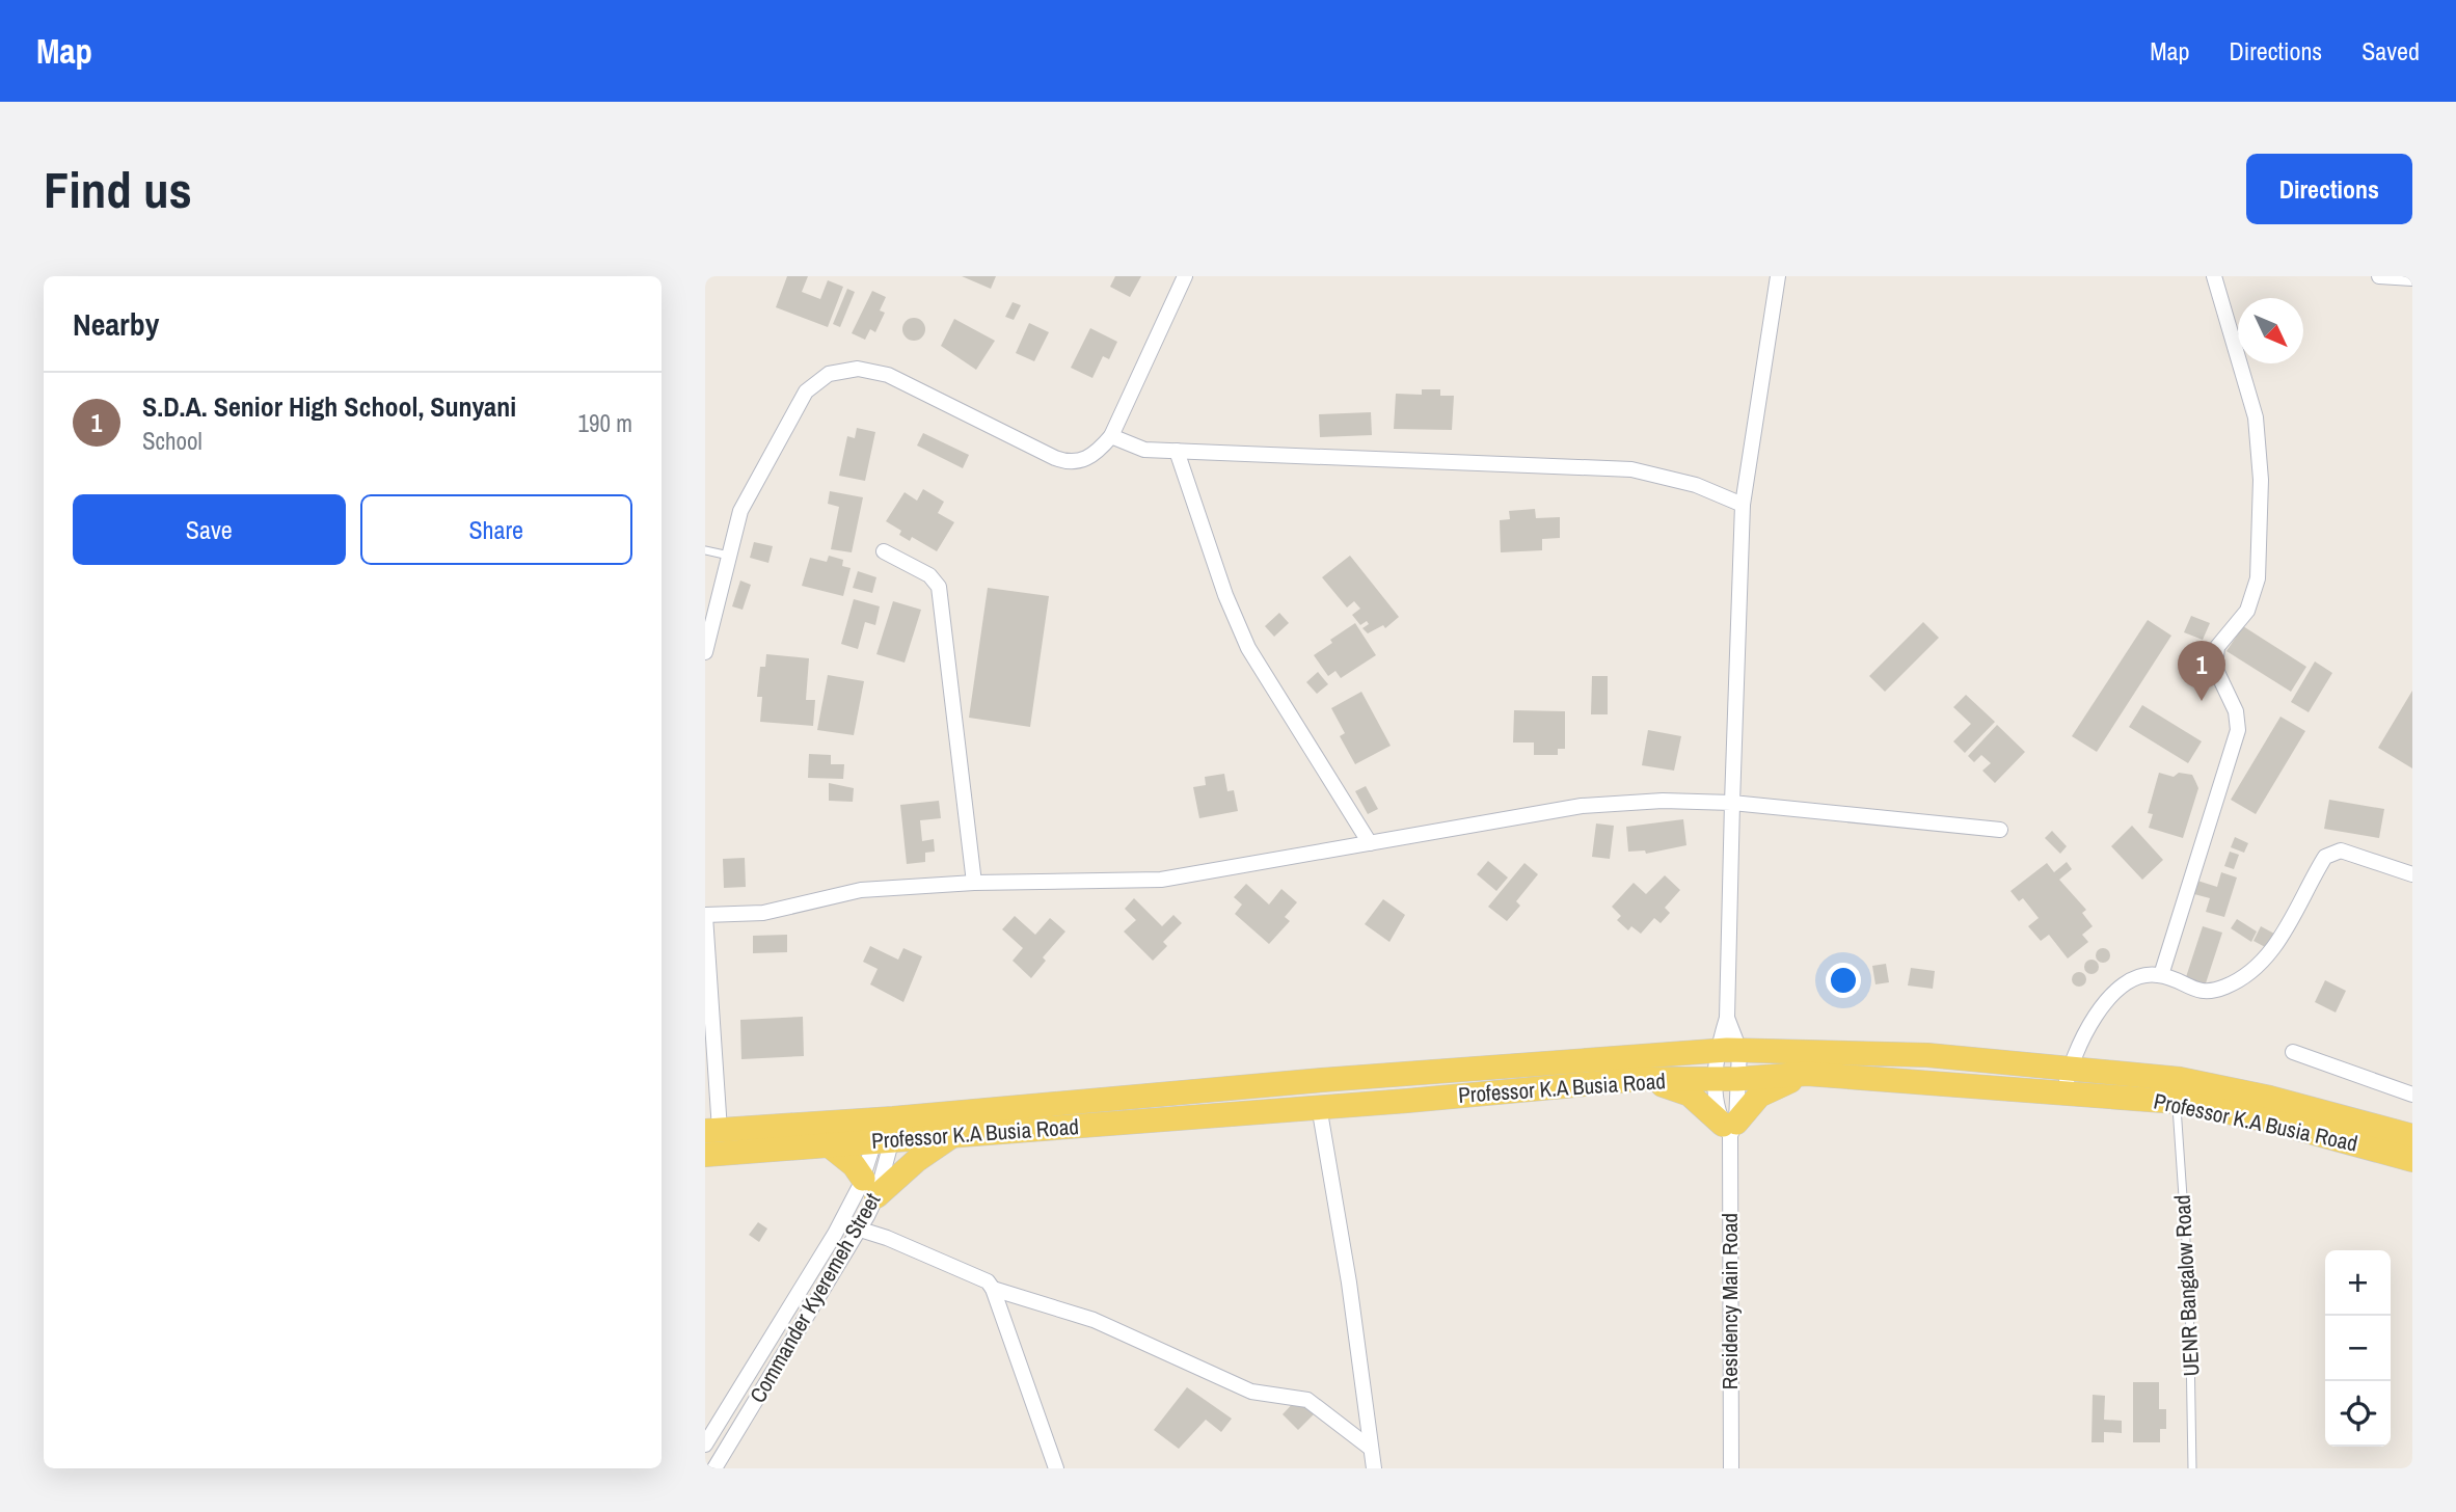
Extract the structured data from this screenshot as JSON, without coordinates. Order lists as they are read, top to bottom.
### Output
{
  "streets": {
    "main road": ["Professor K.A Busia Road"],
    "street": ["Commander Kyeremeh Street", "Residency Main Road"],
    "lane": ["UENR Bangalow Road"]
  },
  "crossings": [
    ["Professor K.A Busia Road", "UENR Bangalow Road"],
    ["Professor K.A Busia Road", "Commander Kyeremeh Street"]
  ],
  "north": "bottom right",
  "page": {
    "header": "Map",
    "nav": ["Map", "Directions", "Saved"],
    "buttons": [
      "Directions",
      ["Save", "Share"]
    ],
    "title": "Find us",
    "heading": "Nearby",
    "list": [
      {
        "mark": "1",
        "name": "S.D.A. Senior High School, Sunyani",
        "note": "School",
        "value": "190 m"
      }
    ],
    "pins": "1",
    "map_buttons": ["+", "−"]
  }
}
